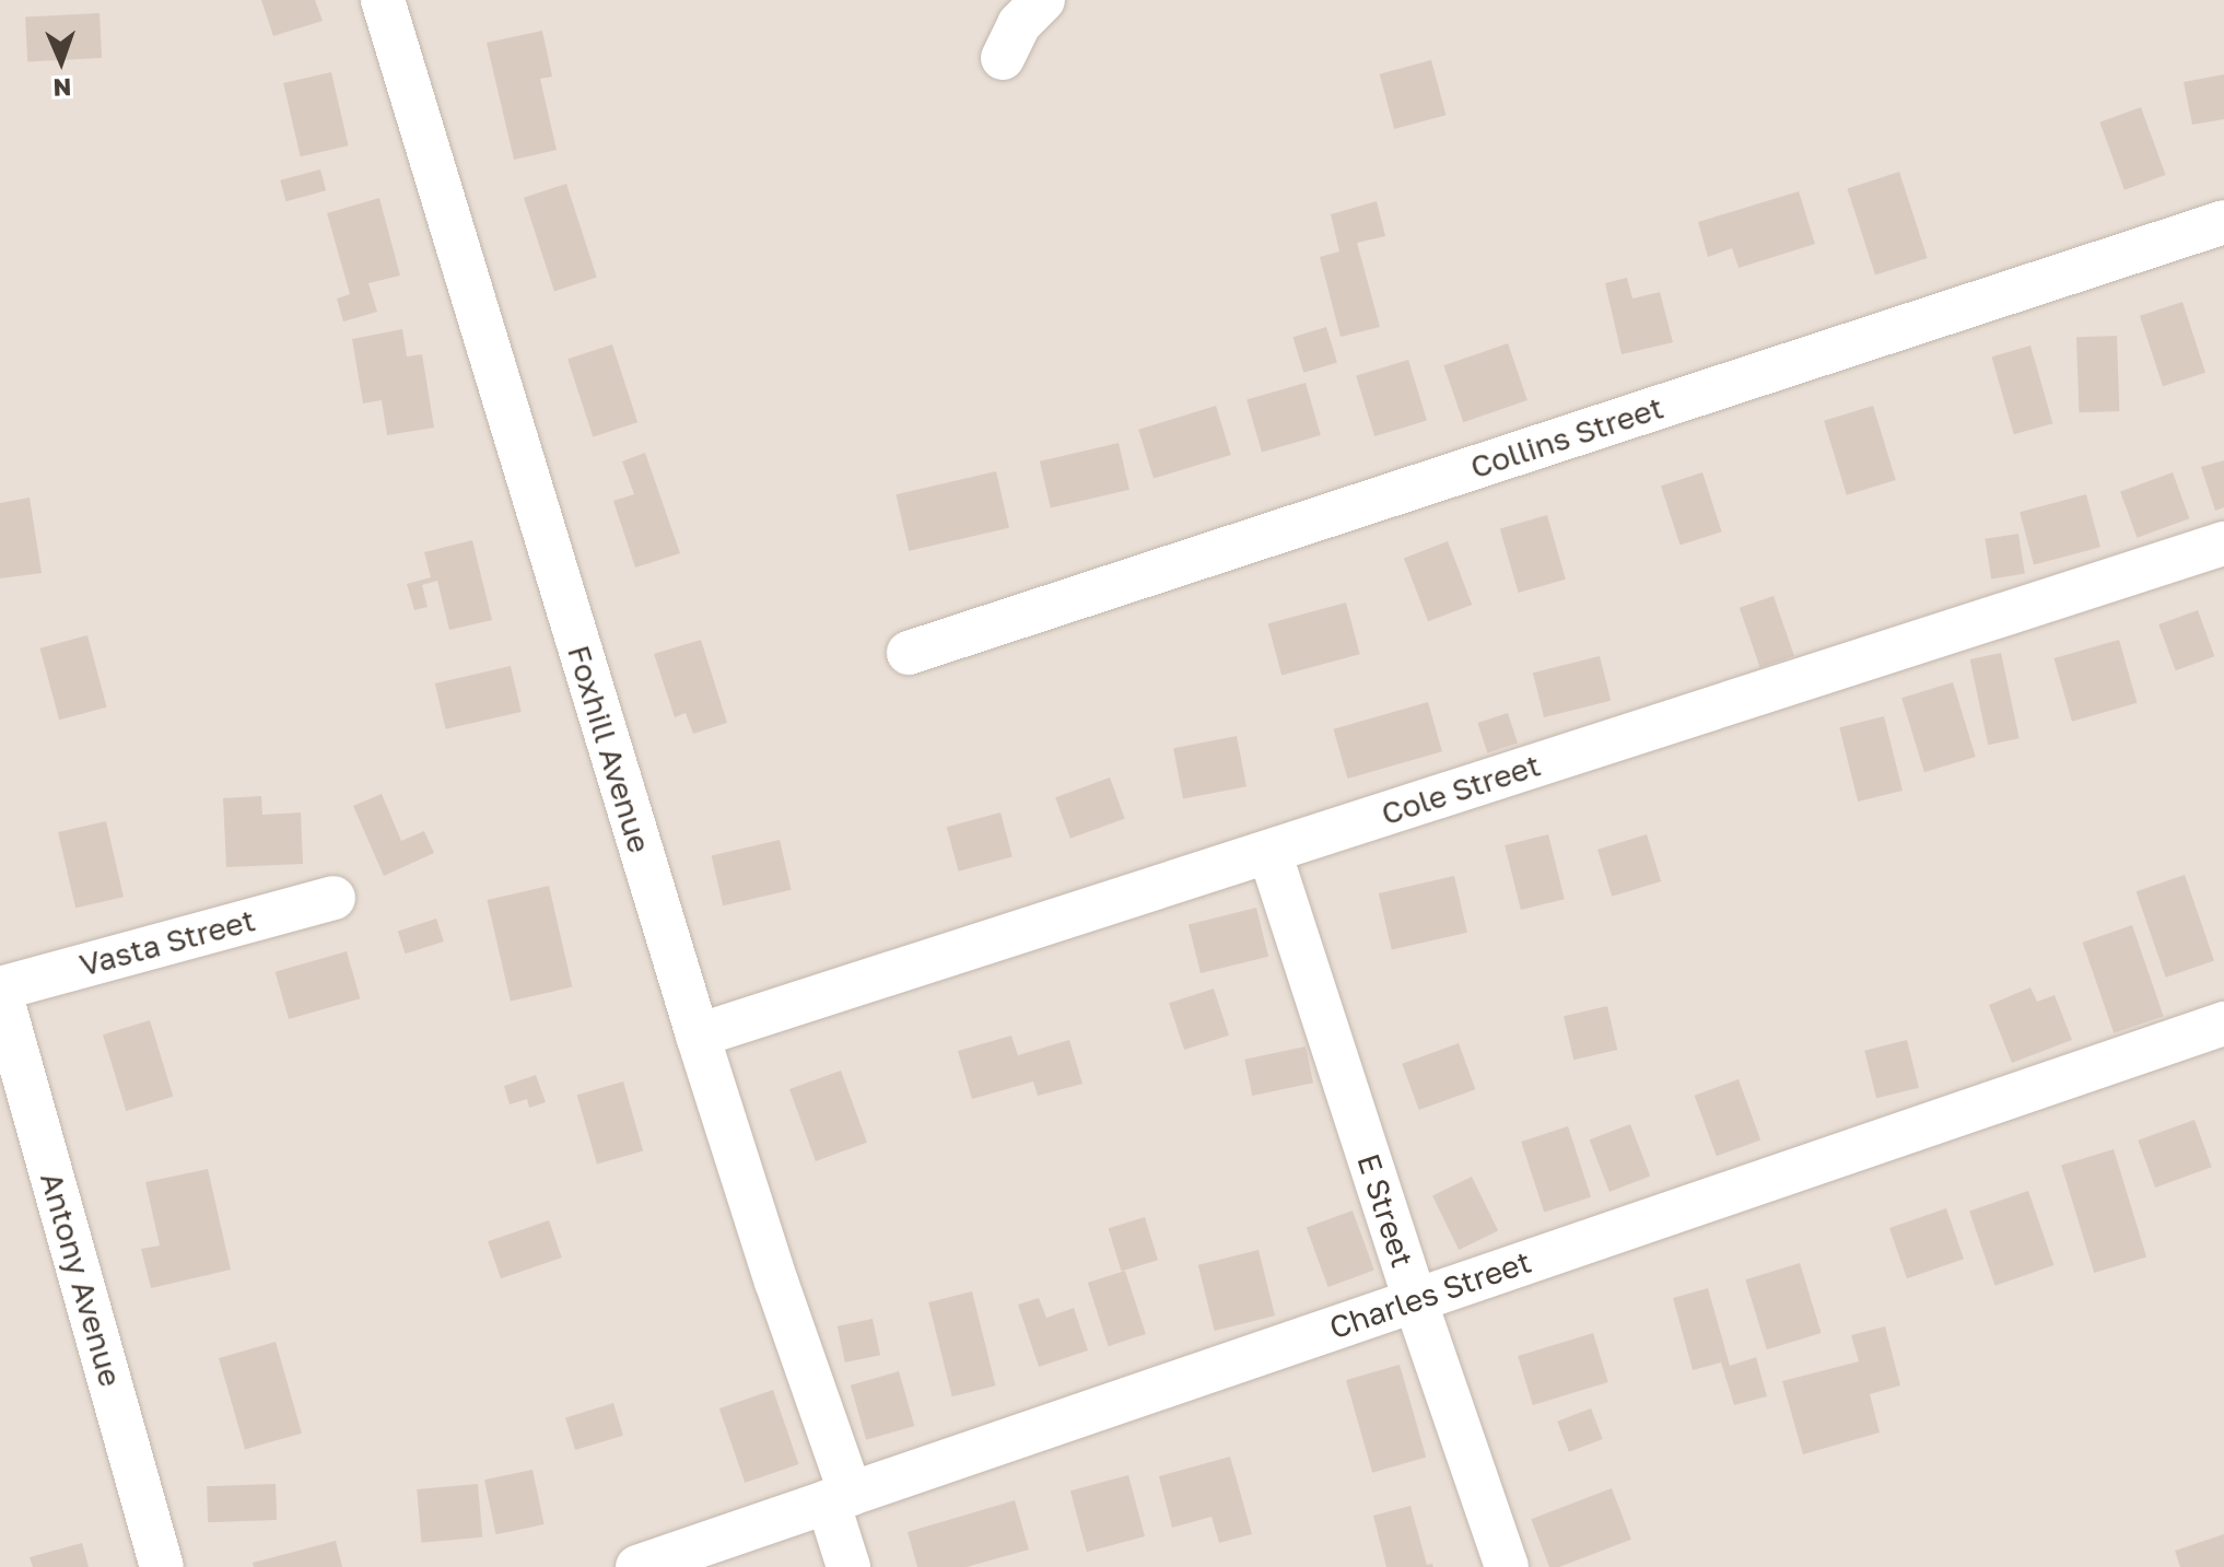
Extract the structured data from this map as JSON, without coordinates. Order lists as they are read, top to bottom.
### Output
{
  "streets": {
    "street": [
      "Collins Street",
      "Foxhill Avenue",
      "Cole Street",
      "Vasta Street",
      "E Street",
      "Antony Avenue",
      "Charles Street"
    ]
  },
  "crossings": [
    ["Foxhill Avenue", "Cole Street"],
    ["Foxhill Avenue", "Charles Street"],
    ["Cole Street", "E Street"],
    ["Vasta Street", "Antony Avenue"],
    ["E Street", "Charles Street"]
  ],
  "north": "bottom"
}
